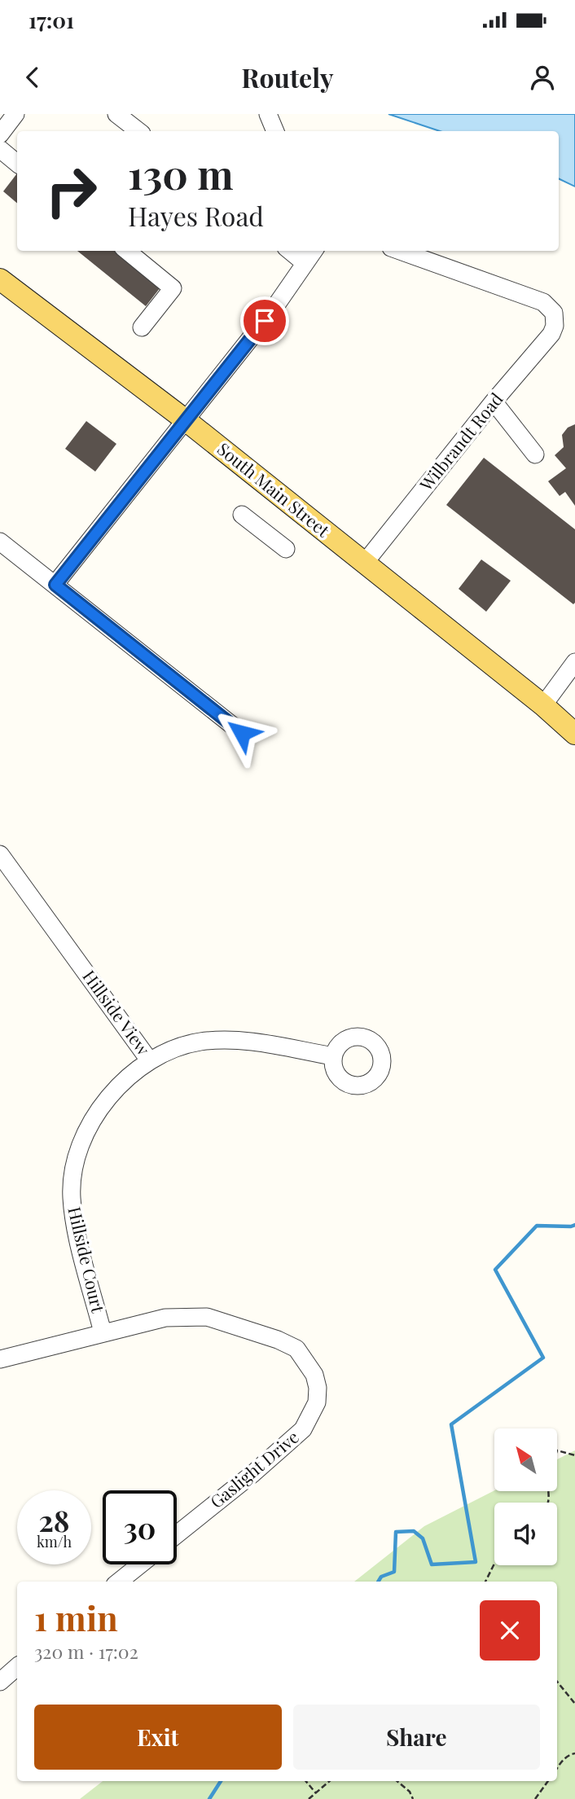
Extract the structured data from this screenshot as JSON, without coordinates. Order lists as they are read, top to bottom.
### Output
{
  "streets": {
    "main road": ["South Main Street"],
    "street": [
      "Wilbrandt Road",
      "Hillside View",
      "Hillside Court",
      "Gaslight Drive"
    ]
  },
  "crossings": [
    ["Wilbrandt Road", "South Main Street"],
    ["Hillside View", "Hillside Court"],
    ["Hillside Court", "Gaslight Drive"]
  ],
  "north": "top left",
  "page": {
    "status": "17:01",
    "header": "Routely",
    "turn": ["130 m", "Hayes Road"],
    "speed": "28 km/h",
    "limit": "30",
    "heading": ["1 min", "320 m · 17:02"],
    "buttons": ["Exit", "Share"]
  }
}
